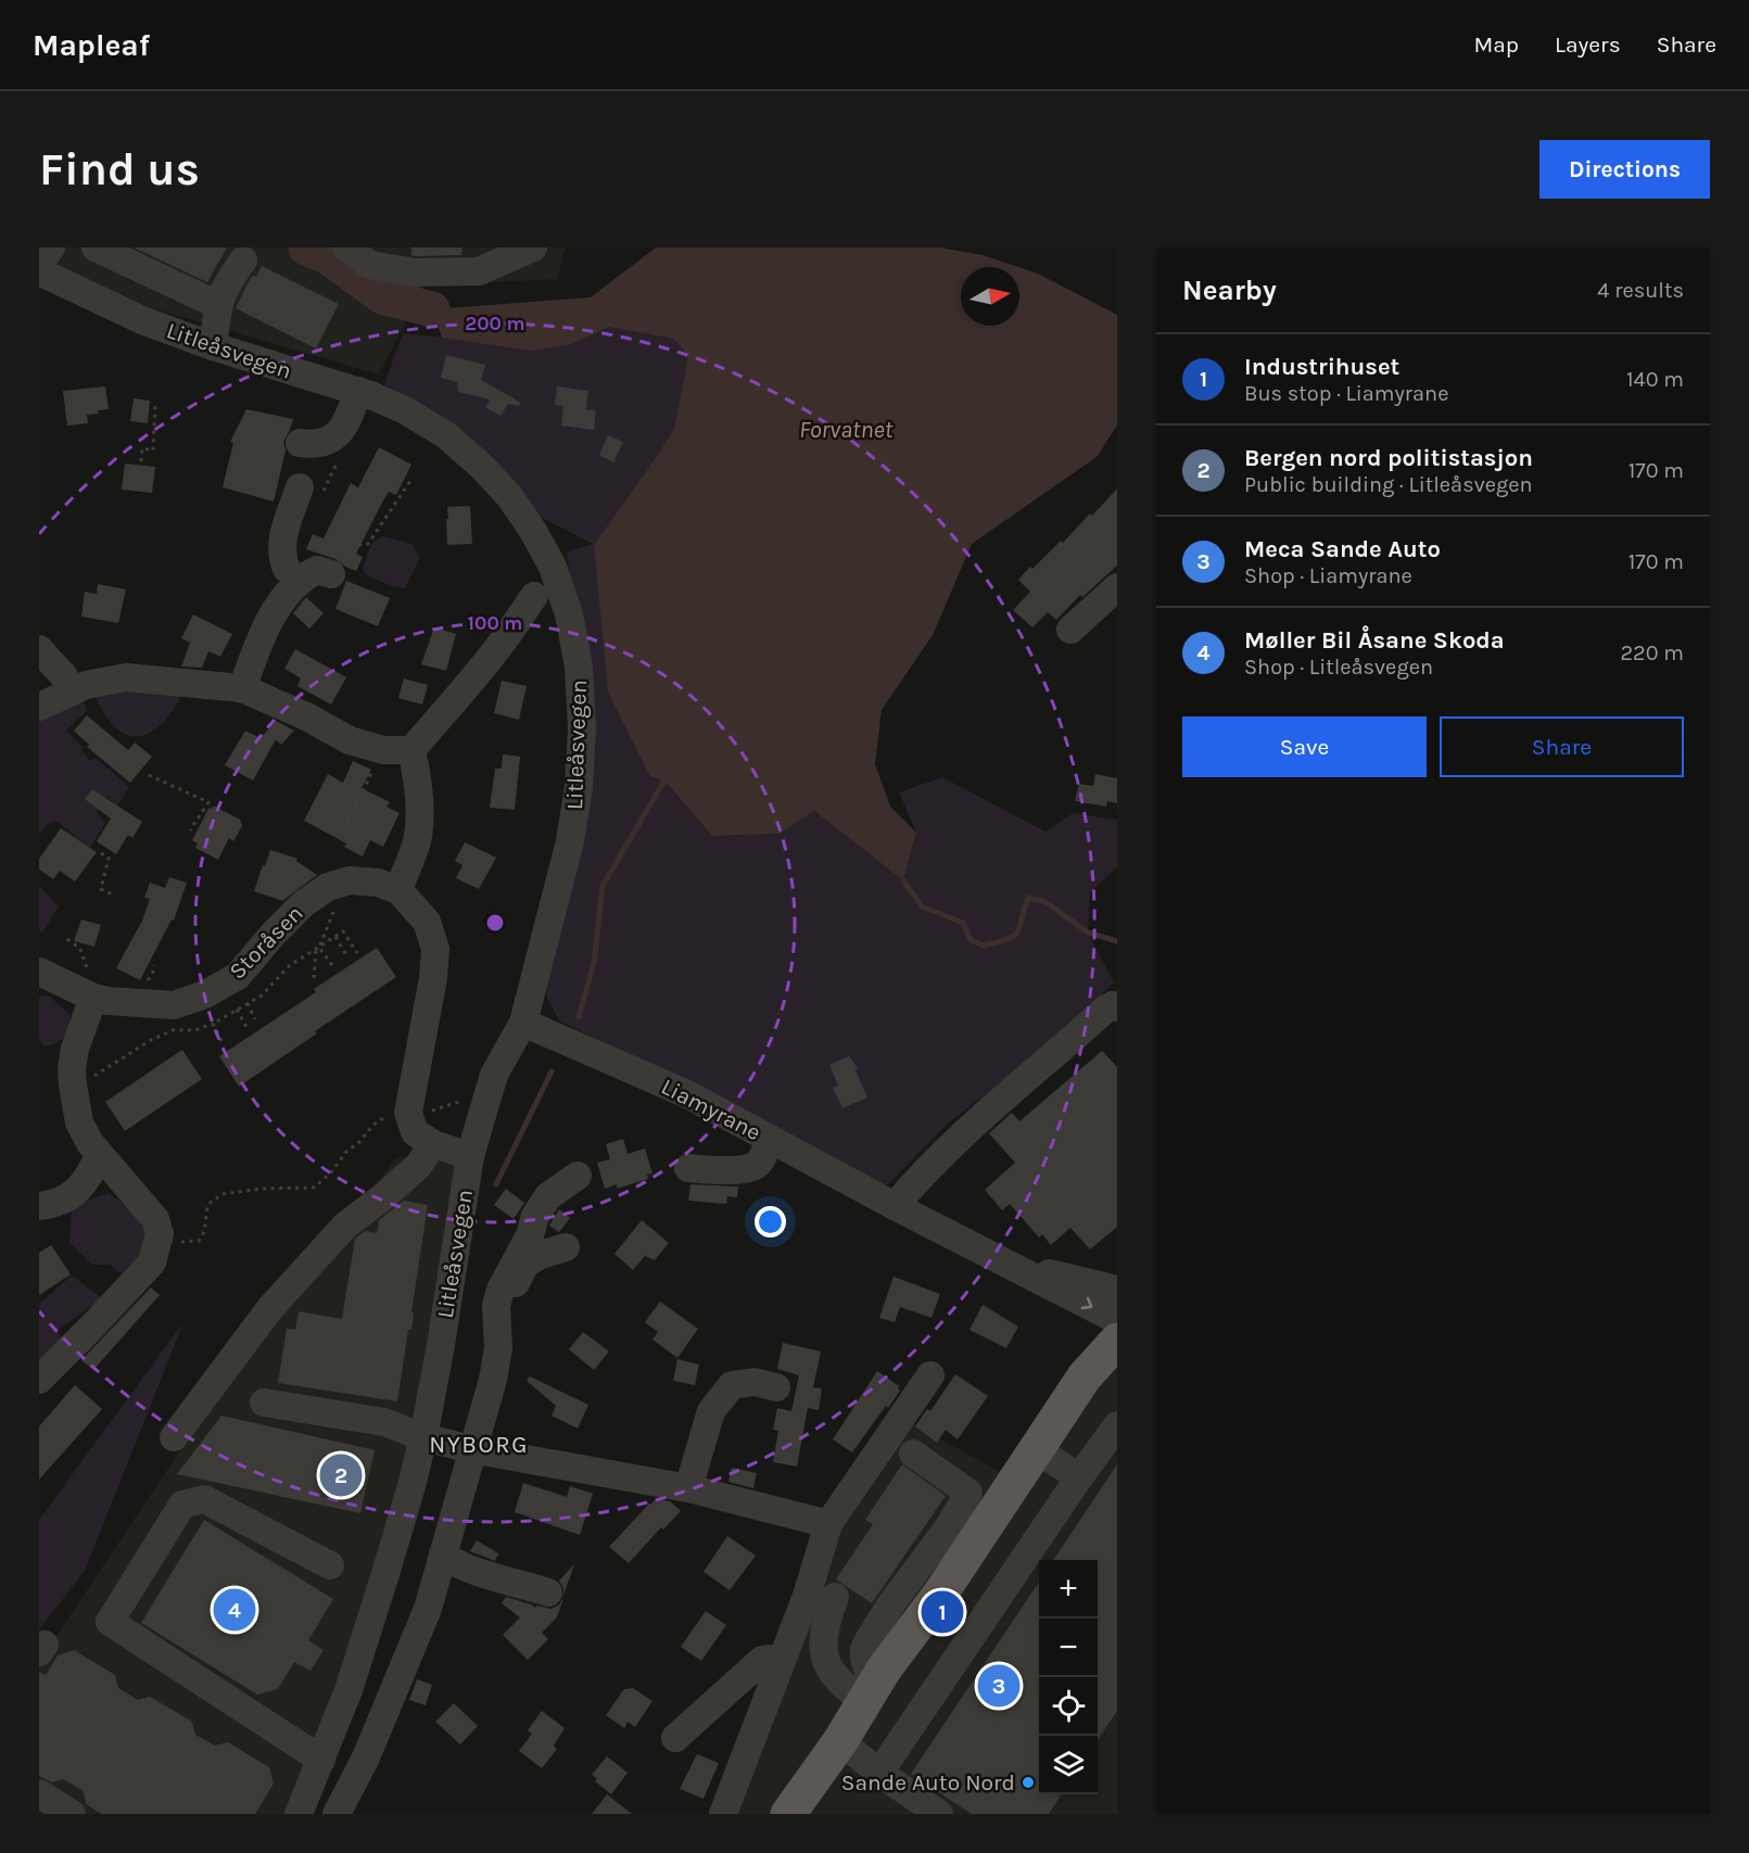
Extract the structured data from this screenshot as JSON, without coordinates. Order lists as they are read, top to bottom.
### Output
{
  "streets": {
    "street": ["Litleåsvegen", "Storåsen", "Liamyrane"]
  },
  "crossings": [
    ["Litleåsvegen", "Liamyrane"]
  ],
  "districts": ["NYBORG"],
  "water": ["Forvatnet"],
  "places": ["Sande Auto Nord"],
  "north": "right",
  "page": {
    "header": "Mapleaf",
    "nav": ["Map", "Layers", "Share"],
    "buttons": [
      "Directions",
      ["Save", "Share"]
    ],
    "title": "Find us",
    "heading": ["Nearby", "4 results"],
    "list": [
      {
        "mark": "1",
        "name": "Industrihuset",
        "note": "Bus stop · Liamyrane",
        "value": "140 m"
      },
      {
        "mark": "2",
        "name": "Bergen nord politistasjon",
        "note": "Public building · Litleåsvegen",
        "value": "170 m"
      },
      {
        "mark": "3",
        "name": "Meca Sande Auto",
        "note": "Shop · Liamyrane",
        "value": "170 m"
      },
      {
        "mark": "4",
        "name": "Møller Bil Åsane Skoda",
        "note": "Shop · Litleåsvegen",
        "value": "220 m"
      }
    ],
    "pins": [
      "2",
      "4",
      "1",
      "3"
    ],
    "map_buttons": ["+", "−"]
  },
  "rings": ["200 m", "100 m"]
}
